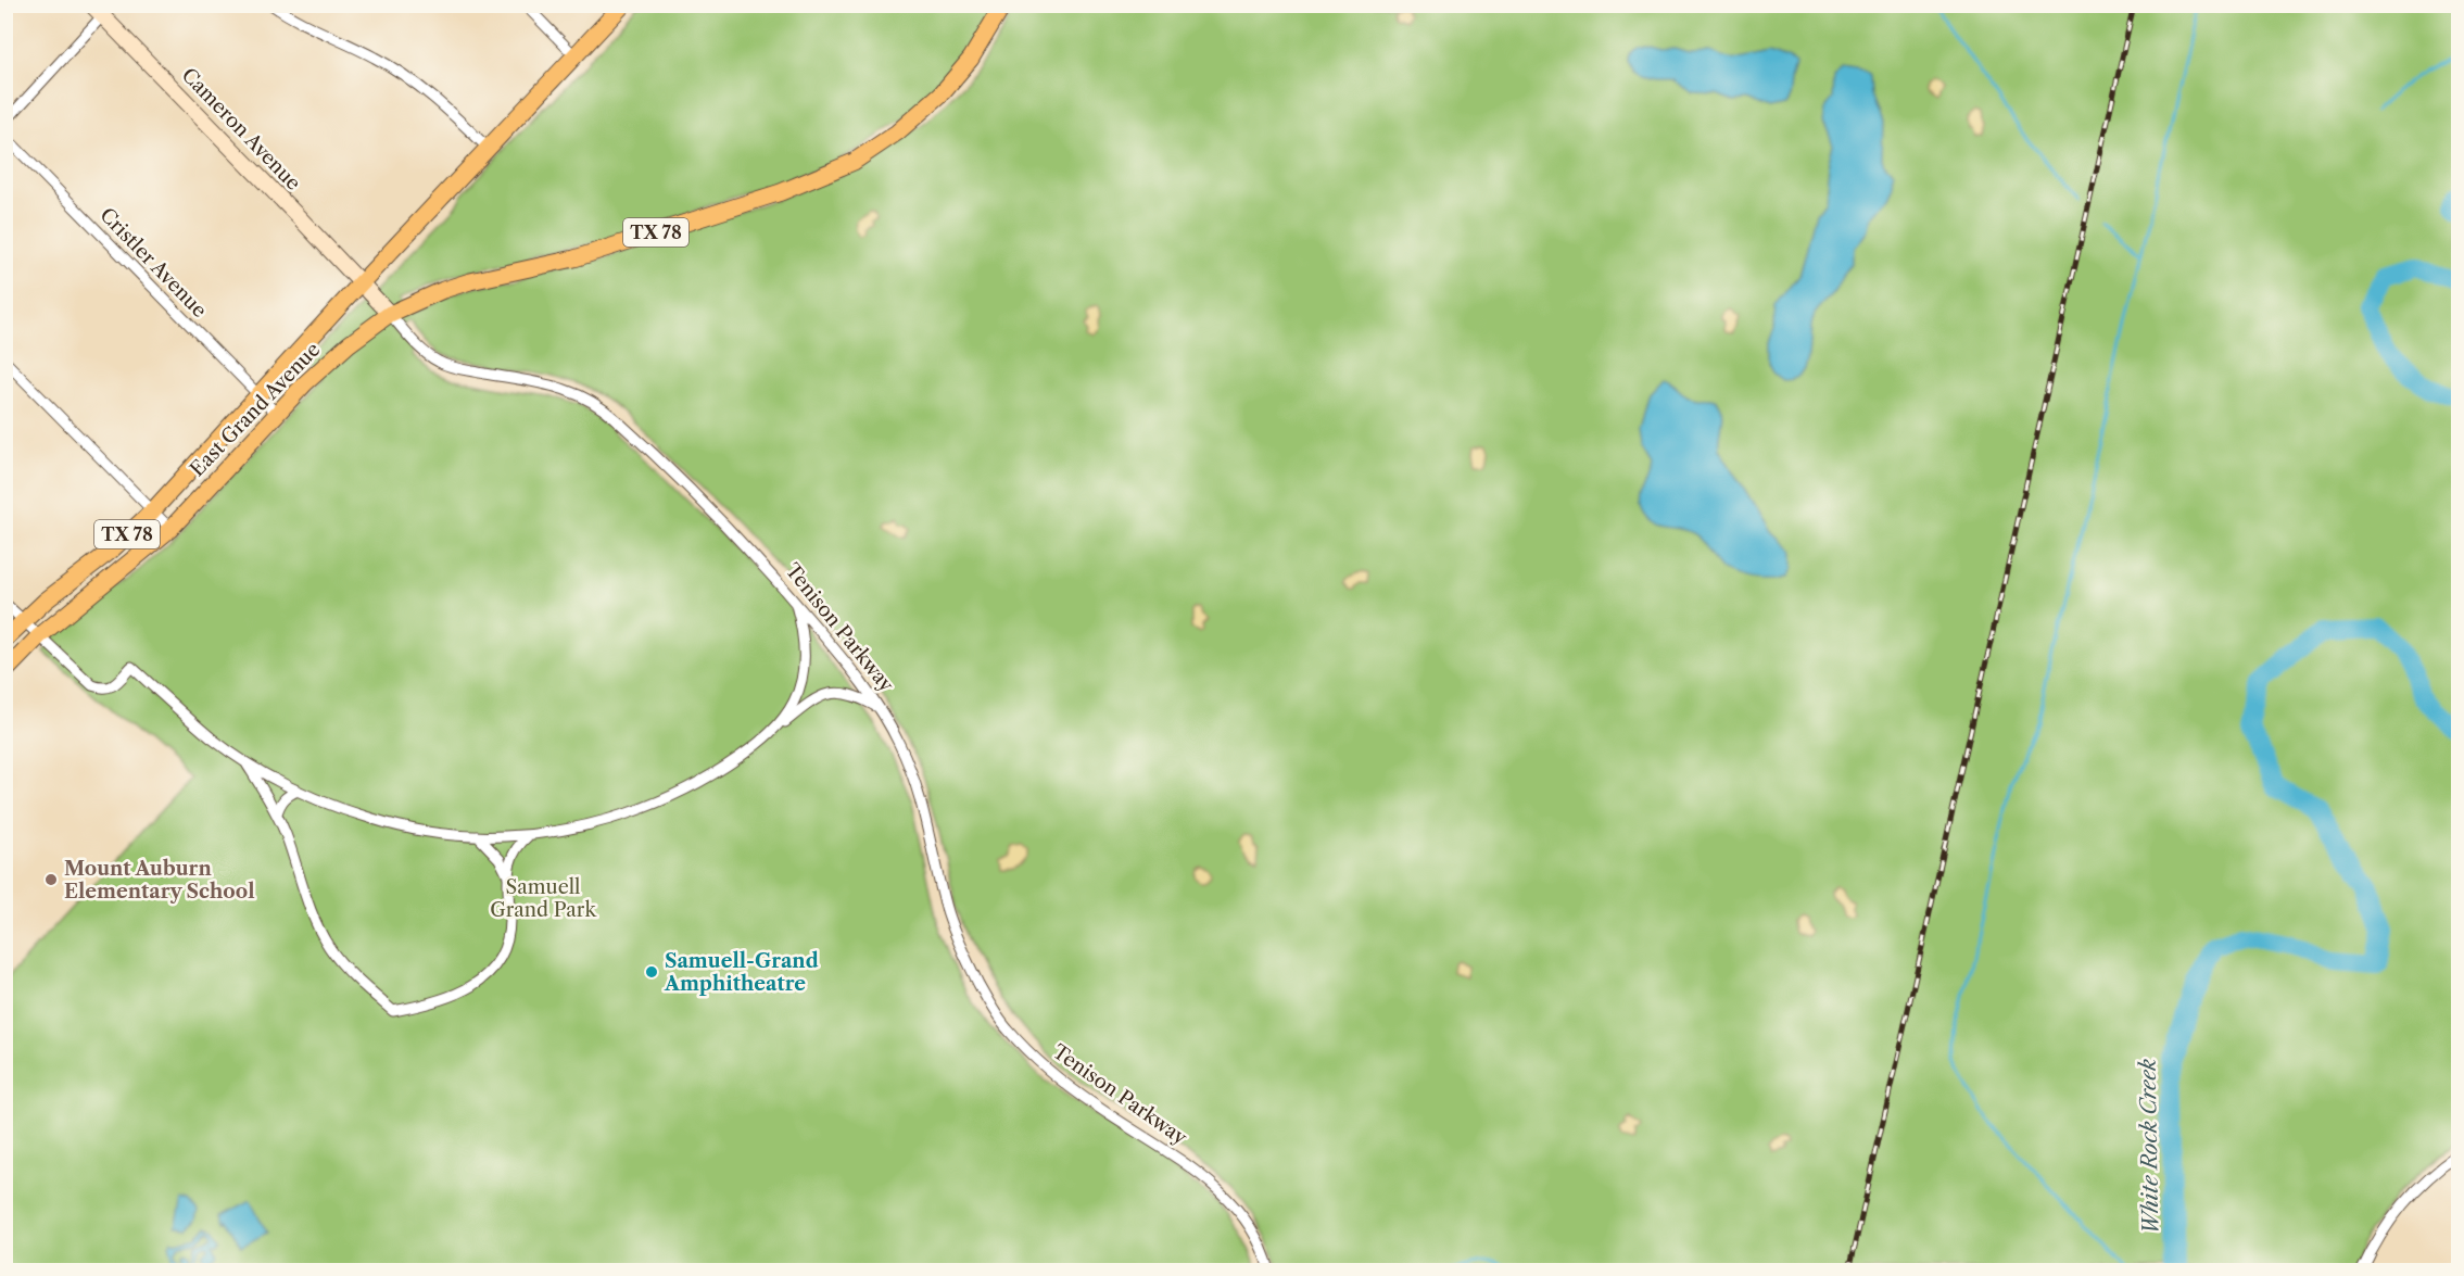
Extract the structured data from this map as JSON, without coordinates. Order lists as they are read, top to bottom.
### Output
{
  "streets": {
    "main road": ["TX 78", "East Grand Avenue"],
    "street": ["Cameron Avenue", "Cristler Avenue", "Tenison Parkway"]
  },
  "crossings": [
    ["Cameron Avenue", "East Grand Avenue"],
    ["Cameron Avenue", "Tenison Parkway"],
    ["Cristler Avenue", "East Grand Avenue"],
    ["East Grand Avenue", "Tenison Parkway"]
  ],
  "water": ["White Rock Creek"],
  "parks": ["Samuell Grand Park"],
  "places": ["Mount Auburn Elementary School", "Samuell-Grand Amphitheatre"]
}
